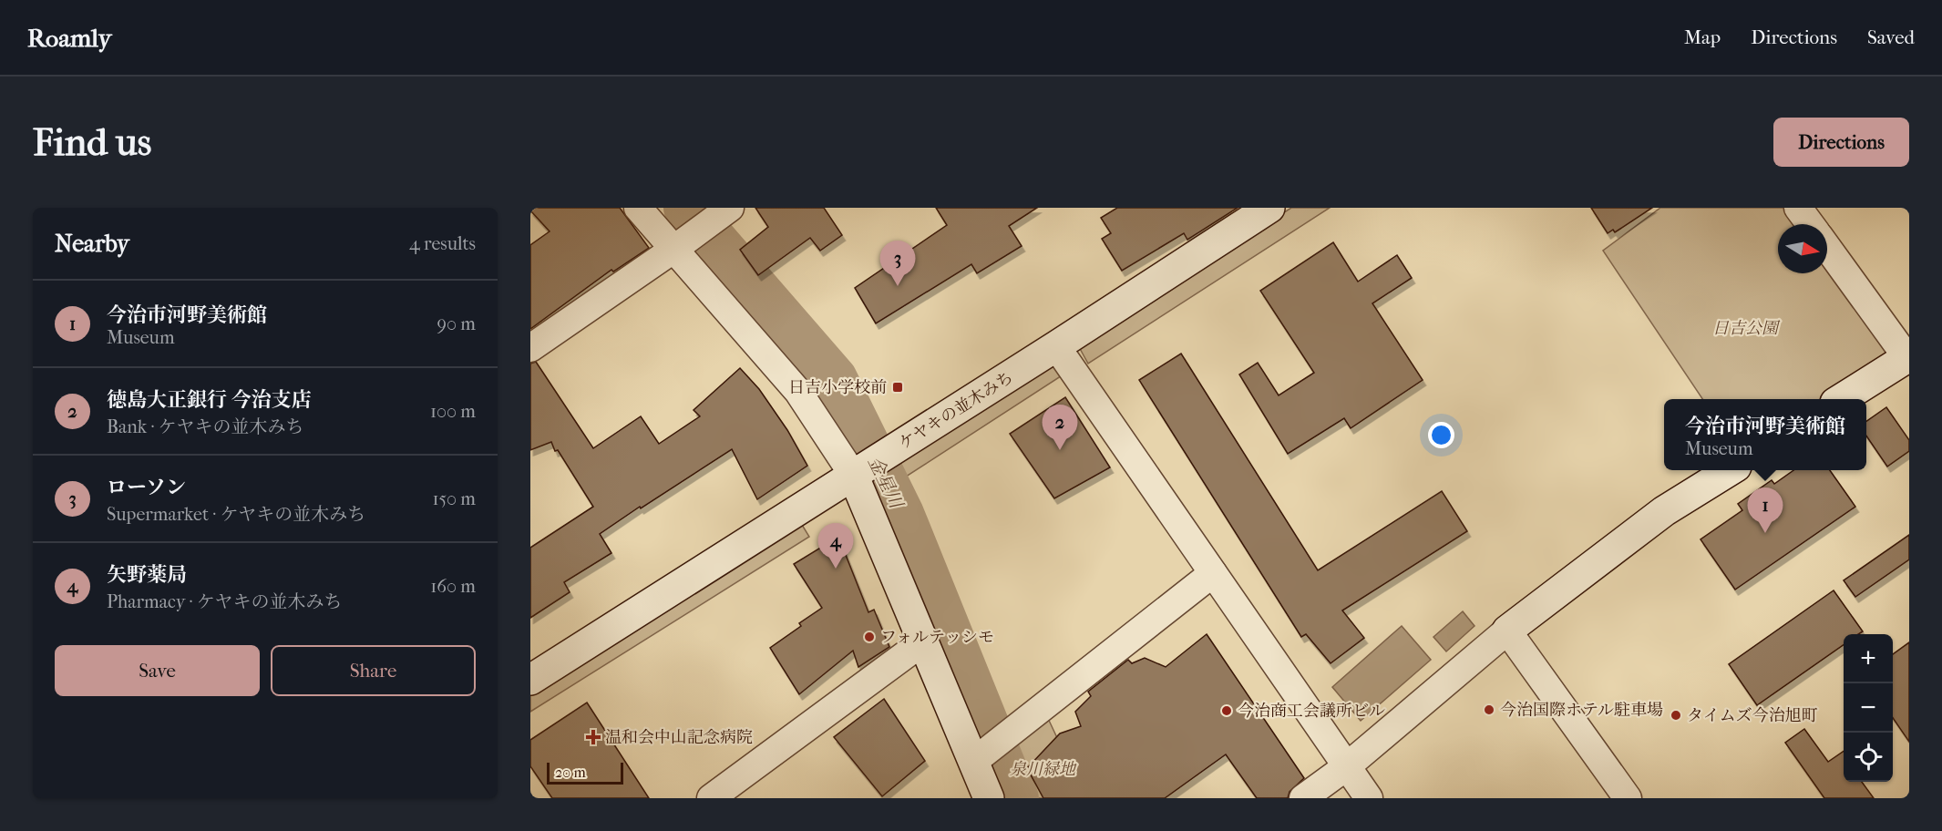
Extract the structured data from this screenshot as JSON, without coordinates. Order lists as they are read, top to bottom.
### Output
{
  "streets": {
    "street": ["ケヤキの並木みち"]
  },
  "water": ["金星川"],
  "parks": ["日吉公園", "泉川緑地"],
  "places": {
    "transit": ["日吉小学校前"],
    "other": [
      "フォルテッシモ",
      "今治国際ホテル駐車場",
      "今治商工会議所ビル",
      "タイムズ今治旭町"
    ],
    "health": ["温和会中山記念病院"]
  },
  "scale_bar": "20 m",
  "north": "right",
  "page": {
    "header": "Roamly",
    "nav": ["Map", "Directions", "Saved"],
    "buttons": [
      "Directions",
      ["Save", "Share"]
    ],
    "title": "Find us",
    "heading": ["Nearby", "4 results"],
    "pins": [
      "3",
      "2",
      "1",
      "4"
    ],
    "list": [
      {
        "mark": "1",
        "name": "今治市河野美術館",
        "note": "Museum",
        "value": "90 m"
      },
      {
        "mark": "2",
        "name": "徳島大正銀行 今治支店",
        "note": "Bank · ケヤキの並木みち",
        "value": "100 m"
      },
      {
        "mark": "3",
        "name": "ローソン",
        "note": "Supermarket · ケヤキの並木みち",
        "value": "150 m"
      },
      {
        "mark": "4",
        "name": "矢野薬局",
        "note": "Pharmacy · ケヤキの並木みち",
        "value": "160 m"
      }
    ],
    "popup": ["今治市河野美術館", "Museum"],
    "map_buttons": ["+", "−"],
    "scale": "20 m"
  }
}
